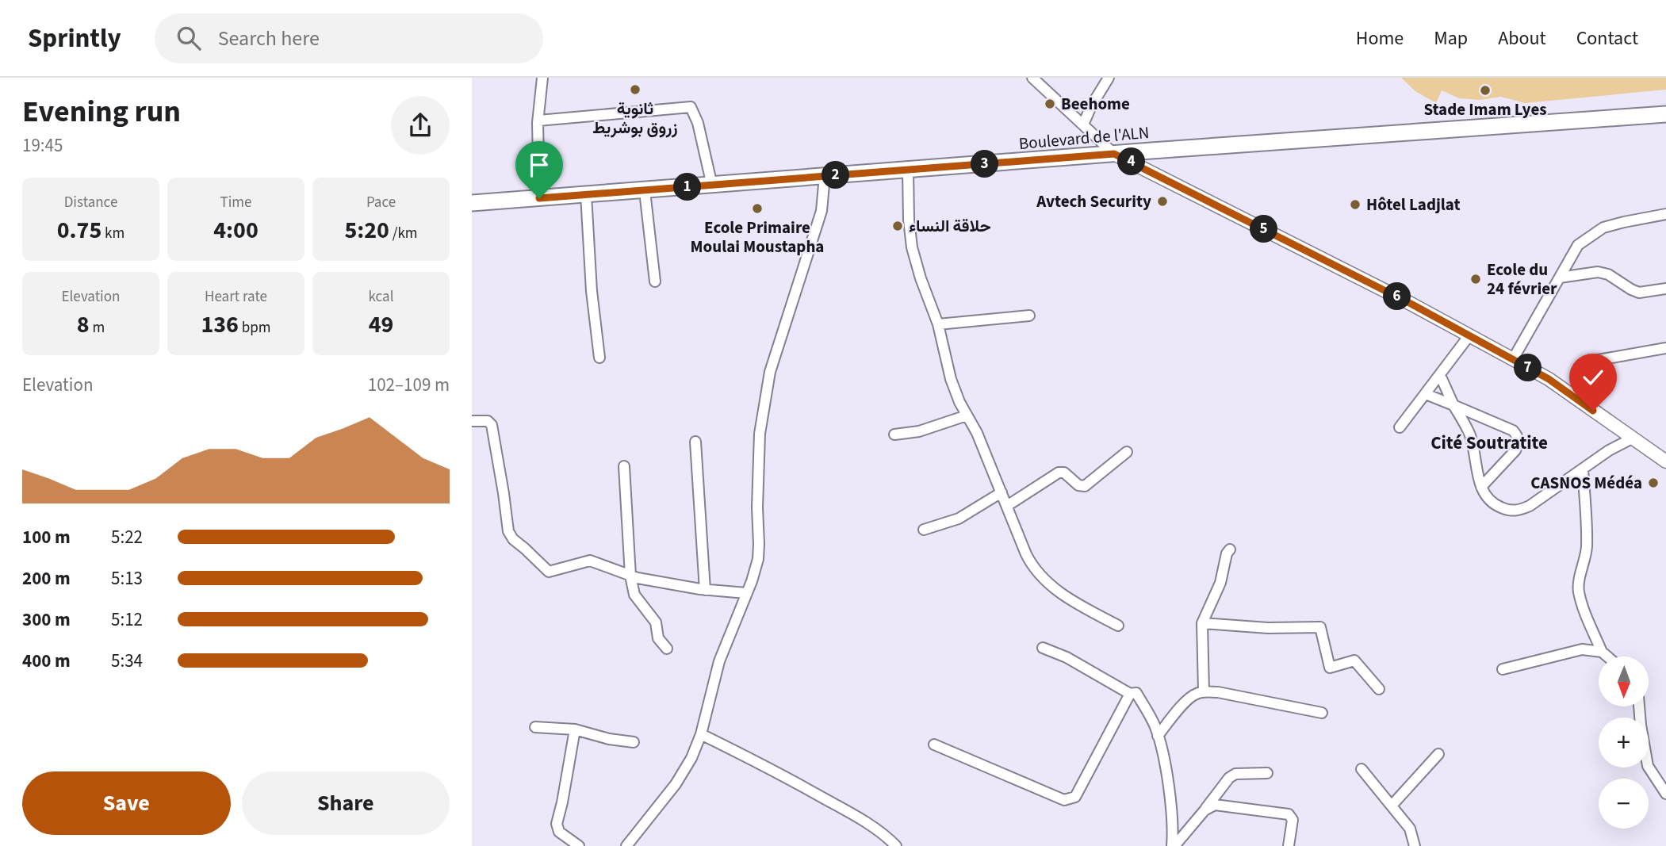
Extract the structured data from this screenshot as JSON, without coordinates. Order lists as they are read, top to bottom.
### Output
{
  "streets": {
    "main road": ["Boulevard de l'ALN"]
  },
  "districts": ["Cité Soutratite"],
  "places": [
    "ثانوية زروق بوشريط",
    "Stade Imam Lyes",
    "Beehome",
    "Avtech Security",
    "Hôtel Ladjlat",
    "Ecole Primaire Moulai Moustapha",
    "حلاقة النساء",
    "Ecole du 24 février",
    "CASNOS Médéa"
  ],
  "north": "bottom",
  "page": {
    "header": "Sprintly",
    "search": "Search here",
    "nav": [
      "Home",
      "Map",
      "About",
      "Contact"
    ],
    "heading": ["Evening run", "19:45"],
    "pins": [
      "4",
      "3",
      "2",
      "1",
      "5",
      "6",
      "7"
    ],
    "stats": [
      ["Distance", "0.75 km"],
      ["Time", "4:00"],
      ["Pace", "5:20 /km"],
      ["Elevation", "8 m"],
      ["Heart rate", "136 bpm"],
      ["kcal", "49"]
    ],
    "chart": ["Elevation", "102–109 m"],
    "list": [
      {
        "name": "100 m",
        "note": "5:22"
      },
      {
        "name": "200 m",
        "note": "5:13"
      },
      {
        "name": "300 m",
        "note": "5:12"
      },
      {
        "name": "400 m",
        "note": "5:34"
      }
    ],
    "map_buttons": ["+", "−"],
    "buttons": ["Save", "Share"]
  }
}
